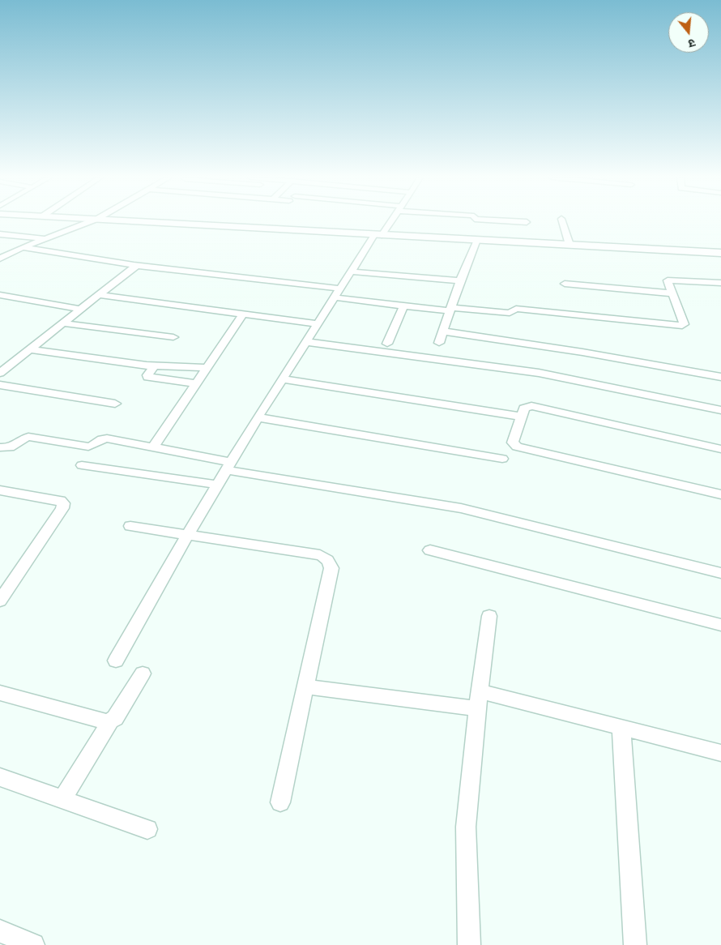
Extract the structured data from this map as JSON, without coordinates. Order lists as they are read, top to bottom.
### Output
{
  "north": "bottom"
}
